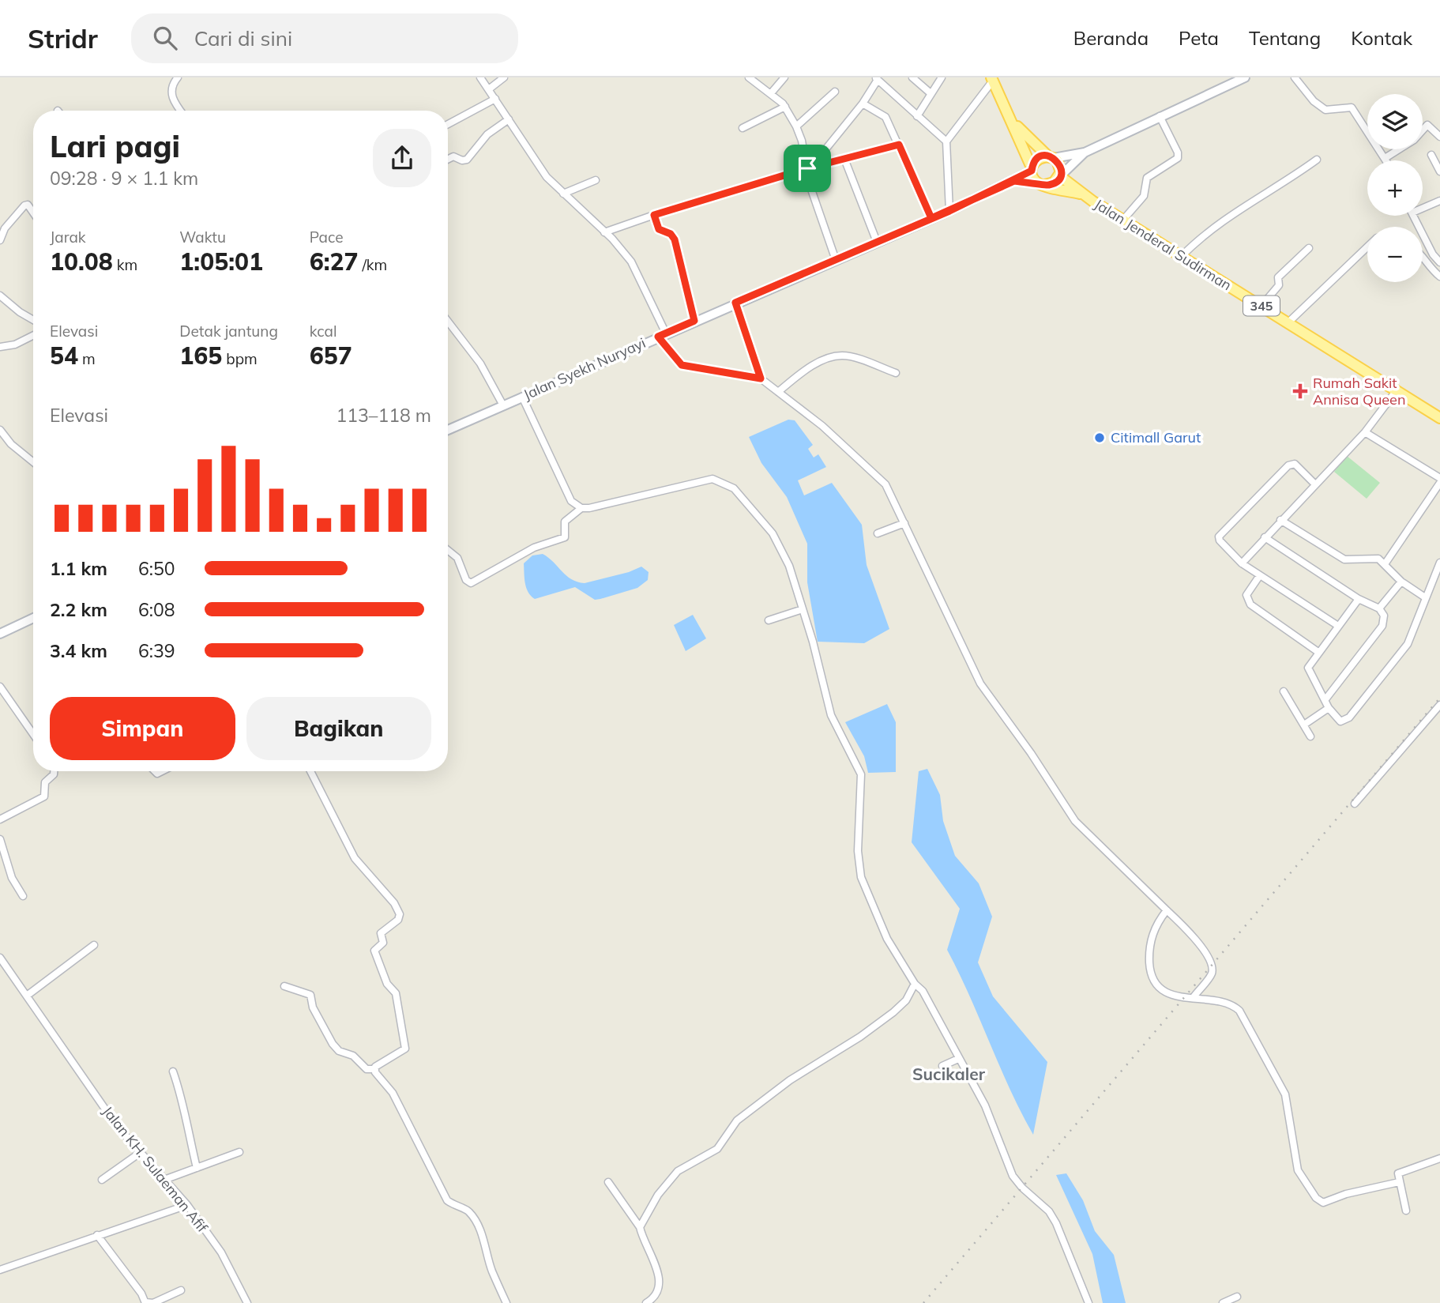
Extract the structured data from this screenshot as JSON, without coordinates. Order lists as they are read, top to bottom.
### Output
{
  "streets": {
    "main road": ["Jalan Jenderal Sudirman", "345", "Jalan Syekh Nuryayi"],
    "street": ["Jalan KH. Sulaeman Afif"]
  },
  "crossings": [
    ["Jalan Jenderal Sudirman", "Jalan Syekh Nuryayi"]
  ],
  "districts": ["Sucikaler"],
  "places": {
    "health": ["Rumah Sakit Annisa Queen"],
    "other": ["Citimall Garut"]
  },
  "page": {
    "header": "Stridr",
    "search": "Cari di sini",
    "nav": [
      "Beranda",
      "Peta",
      "Tentang",
      "Kontak"
    ],
    "map_buttons": ["+", "−"],
    "heading": ["Lari pagi", "09:28 · 9 × 1.1 km"],
    "stats": [
      ["Jarak", "10.08 km"],
      ["Waktu", "1:05:01"],
      ["Pace", "6:27 /km"],
      ["Elevasi", "54 m"],
      ["Detak jantung", "165 bpm"],
      ["kcal", "657"]
    ],
    "chart": ["Elevasi", "113–118 m"],
    "list": [
      {
        "name": "1.1 km",
        "note": "6:50"
      },
      {
        "name": "2.2 km",
        "note": "6:08"
      },
      {
        "name": "3.4 km",
        "note": "6:39"
      }
    ],
    "buttons": ["Simpan", "Bagikan"]
  }
}
